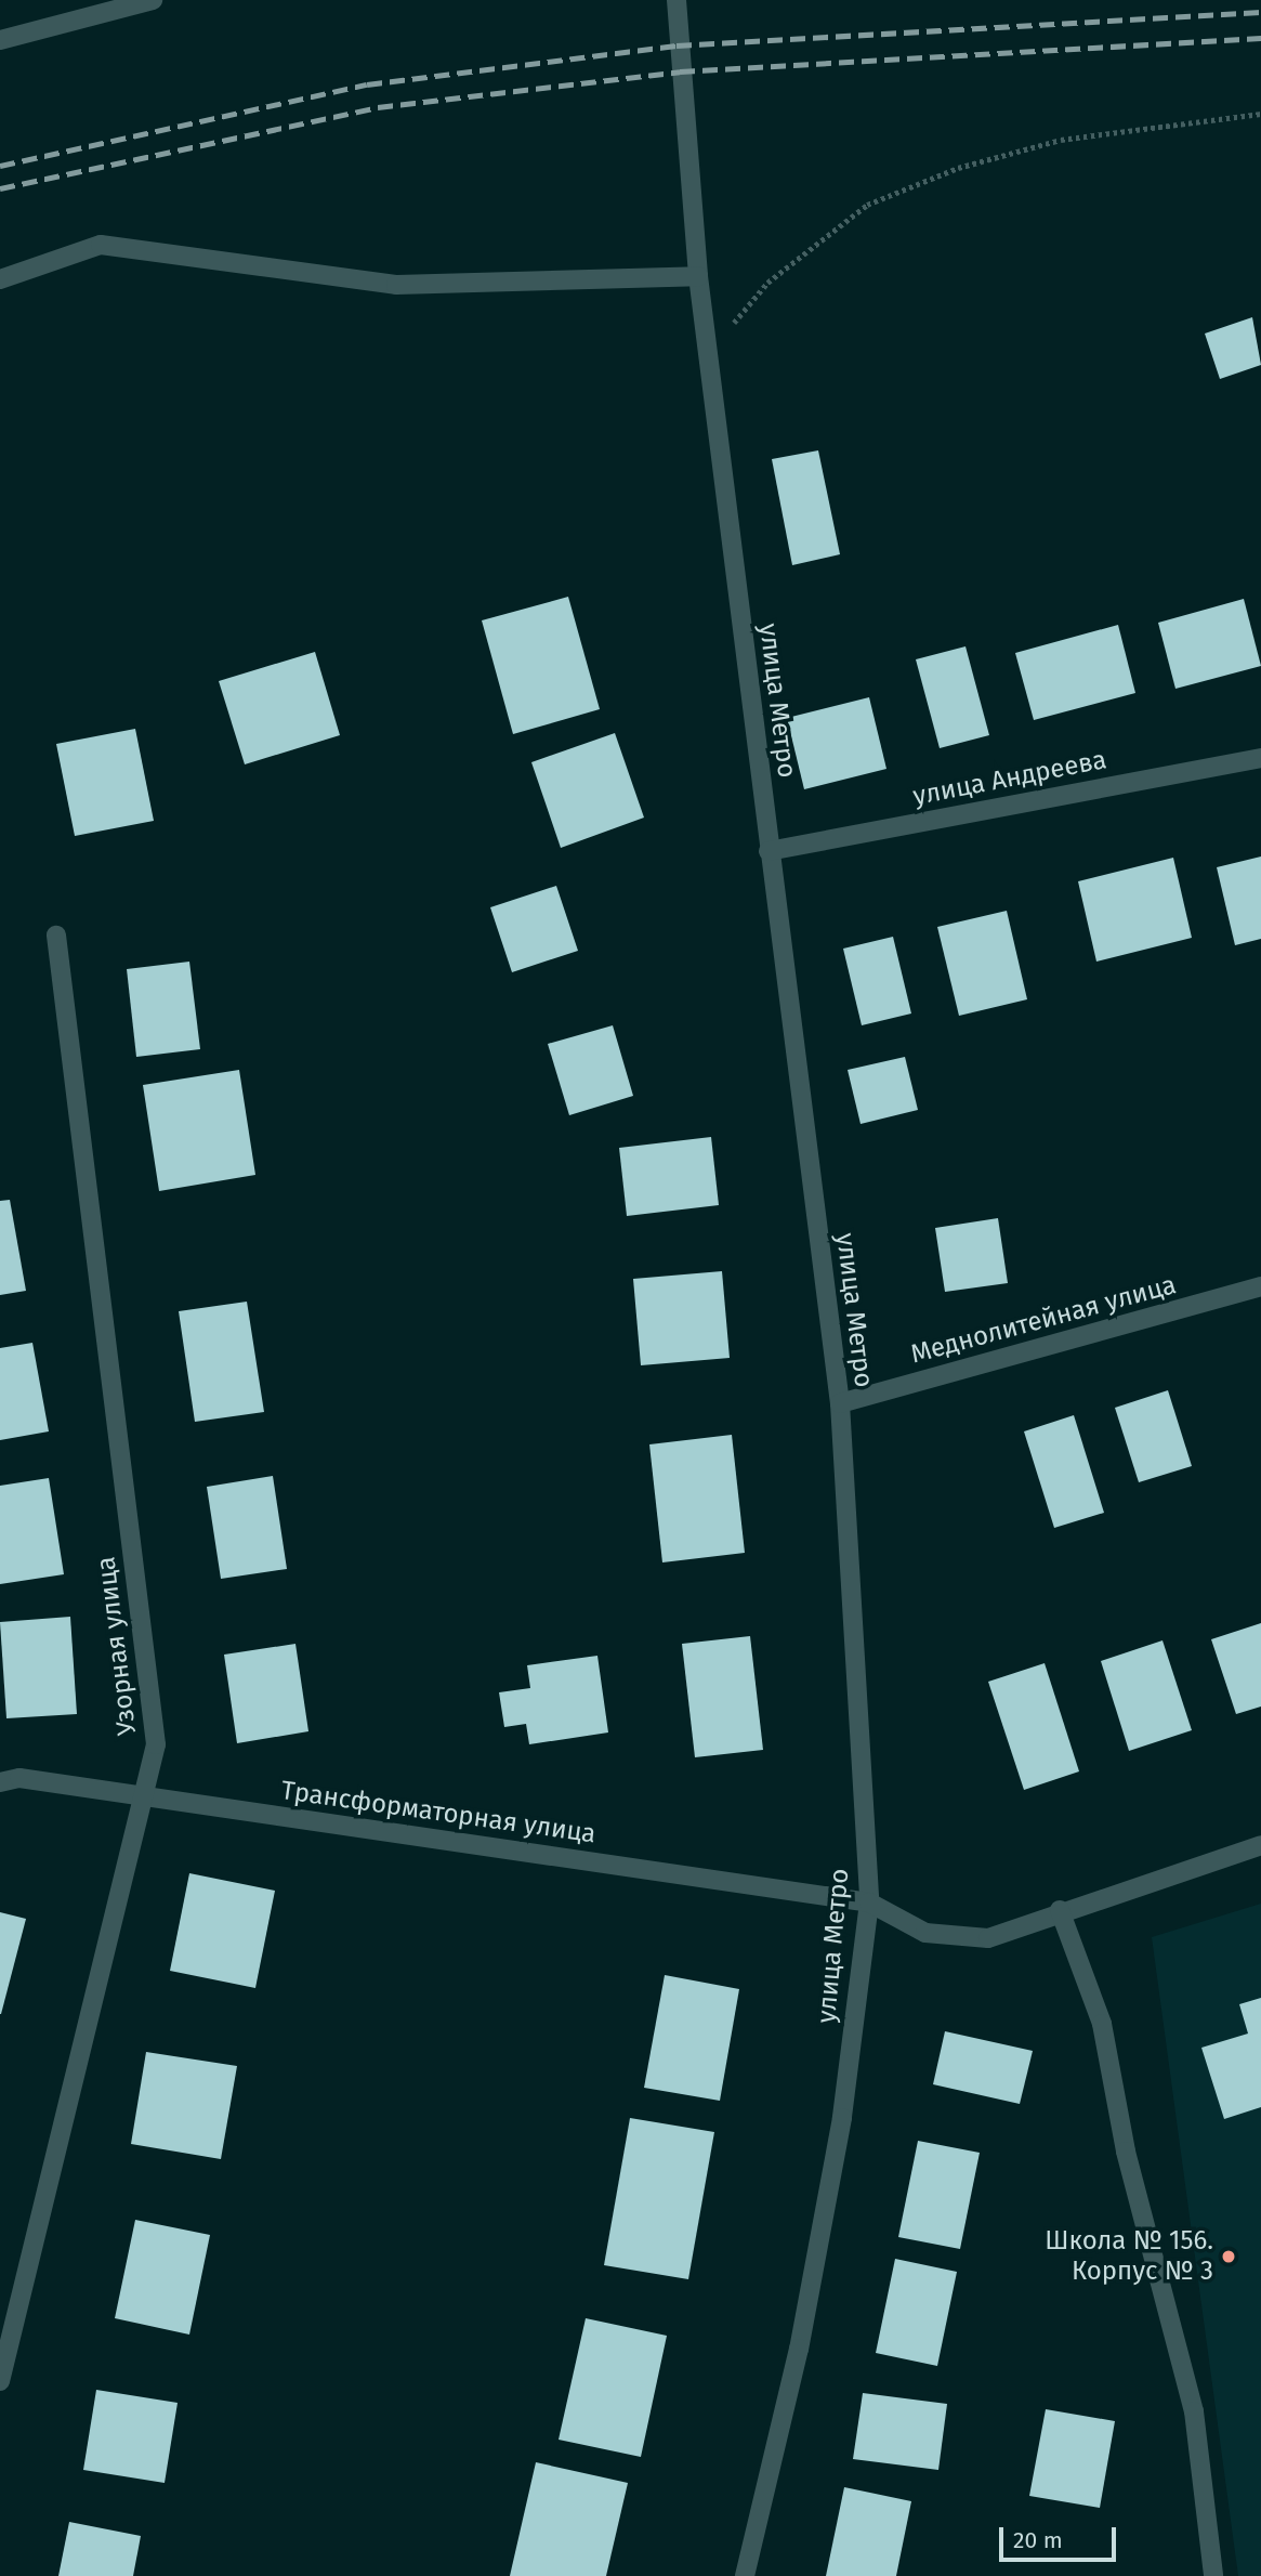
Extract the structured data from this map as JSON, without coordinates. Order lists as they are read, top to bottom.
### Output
{
  "streets": {
    "street": [
      "улица Метро",
      "улица Андреева",
      "Меднолитейная улица",
      "Узорная улица",
      "Трансформаторная улица"
    ]
  },
  "crossings": [
    ["улица Метро", "улица Андреева"],
    ["улица Метро", "Меднолитейная улица"],
    ["улица Метро", "Трансформаторная улица"],
    ["Узорная улица", "Трансформаторная улица"]
  ],
  "places": ["Школа № 156. Корпус № 3"],
  "scale_bar": "20 m"
}
